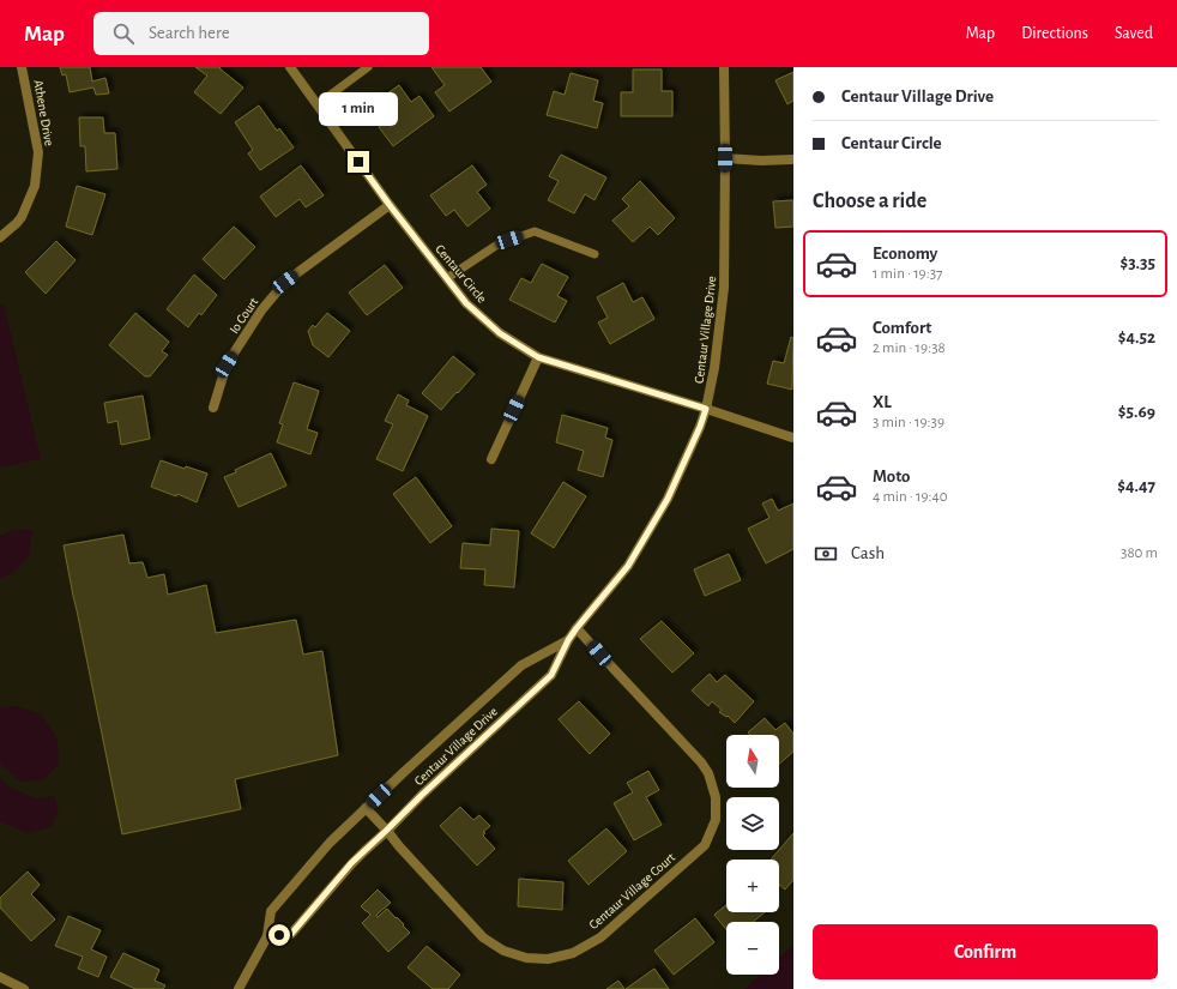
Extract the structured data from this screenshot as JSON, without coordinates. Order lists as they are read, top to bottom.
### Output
{
  "streets": {
    "street": [
      "Athene Drive",
      "Centaur Circle",
      "Io Court",
      "Centaur Village Drive",
      "Centaur Village Court"
    ]
  },
  "crossings": [
    ["Centaur Circle", "Io Court"],
    ["Centaur Circle", "Centaur Village Drive"],
    ["Centaur Village Drive", "Centaur Village Court"]
  ],
  "north": "top",
  "page": {
    "header": "Map",
    "search": "Search here",
    "nav": ["Map", "Directions", "Saved"],
    "banner": ["Centaur Village Drive", "Centaur Circle"],
    "bubble": "1 min",
    "heading": "Choose a ride",
    "list": [
      {
        "name": "Economy",
        "note": "1 min · 19:37",
        "value": "$3.35"
      },
      {
        "name": "Comfort",
        "note": "2 min · 19:38",
        "value": "$4.52"
      },
      {
        "name": "XL",
        "note": "3 min · 19:39",
        "value": "$5.69"
      },
      {
        "name": "Moto",
        "note": "4 min · 19:40",
        "value": "$4.47"
      }
    ],
    "pay": ["Cash", "380 m"],
    "map_buttons": ["+", "−"],
    "buttons": "Confirm"
  }
}
